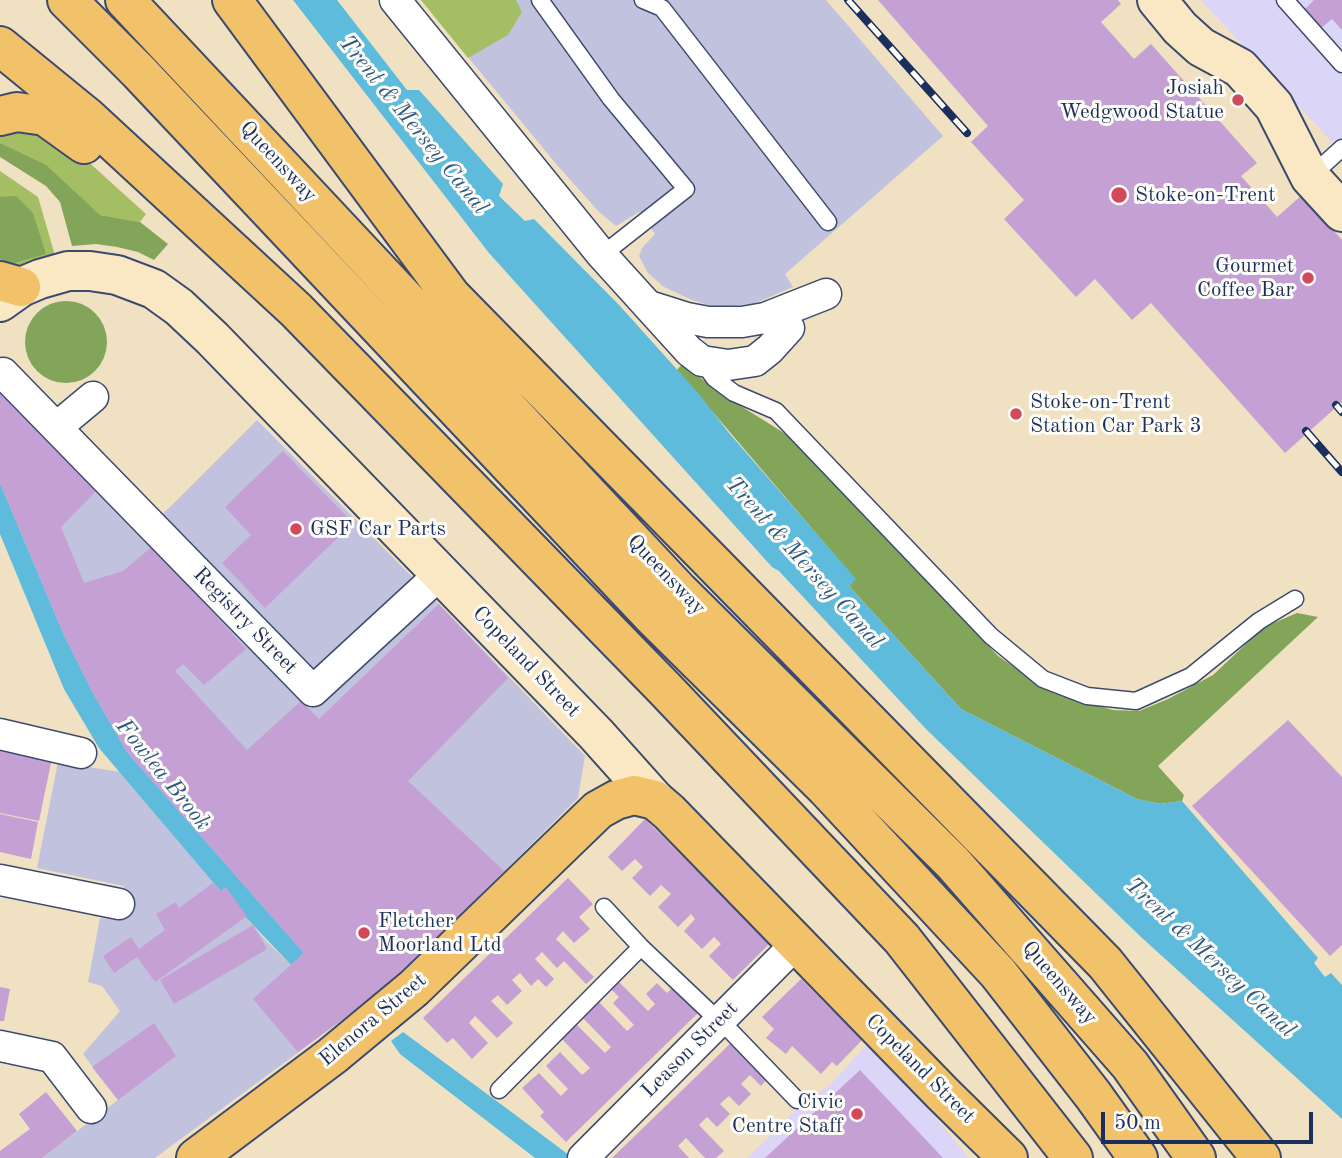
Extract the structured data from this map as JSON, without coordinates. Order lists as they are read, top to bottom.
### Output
{
  "streets": {
    "main road": ["Queensway", "Copeland Street", "Elenora Street"],
    "street": ["Registry Street", "Leason Street"]
  },
  "crossings": [
    ["Registry Street", "Copeland Street"],
    ["Copeland Street", "Elenora Street"],
    ["Copeland Street", "Leason Street"]
  ],
  "water": ["Trent & Mersey Canal", "Fowlea Brook"],
  "places": [
    "Josiah Wedgwood Statue",
    "Stoke-on-Trent",
    "Gourmet Coffee Bar",
    "Stoke-on-Trent Station Car Park 3",
    "GSF Car Parts",
    "Fletcher Moorland Ltd",
    "Civic Centre Staff"
  ],
  "scale_bar": "50 m"
}
